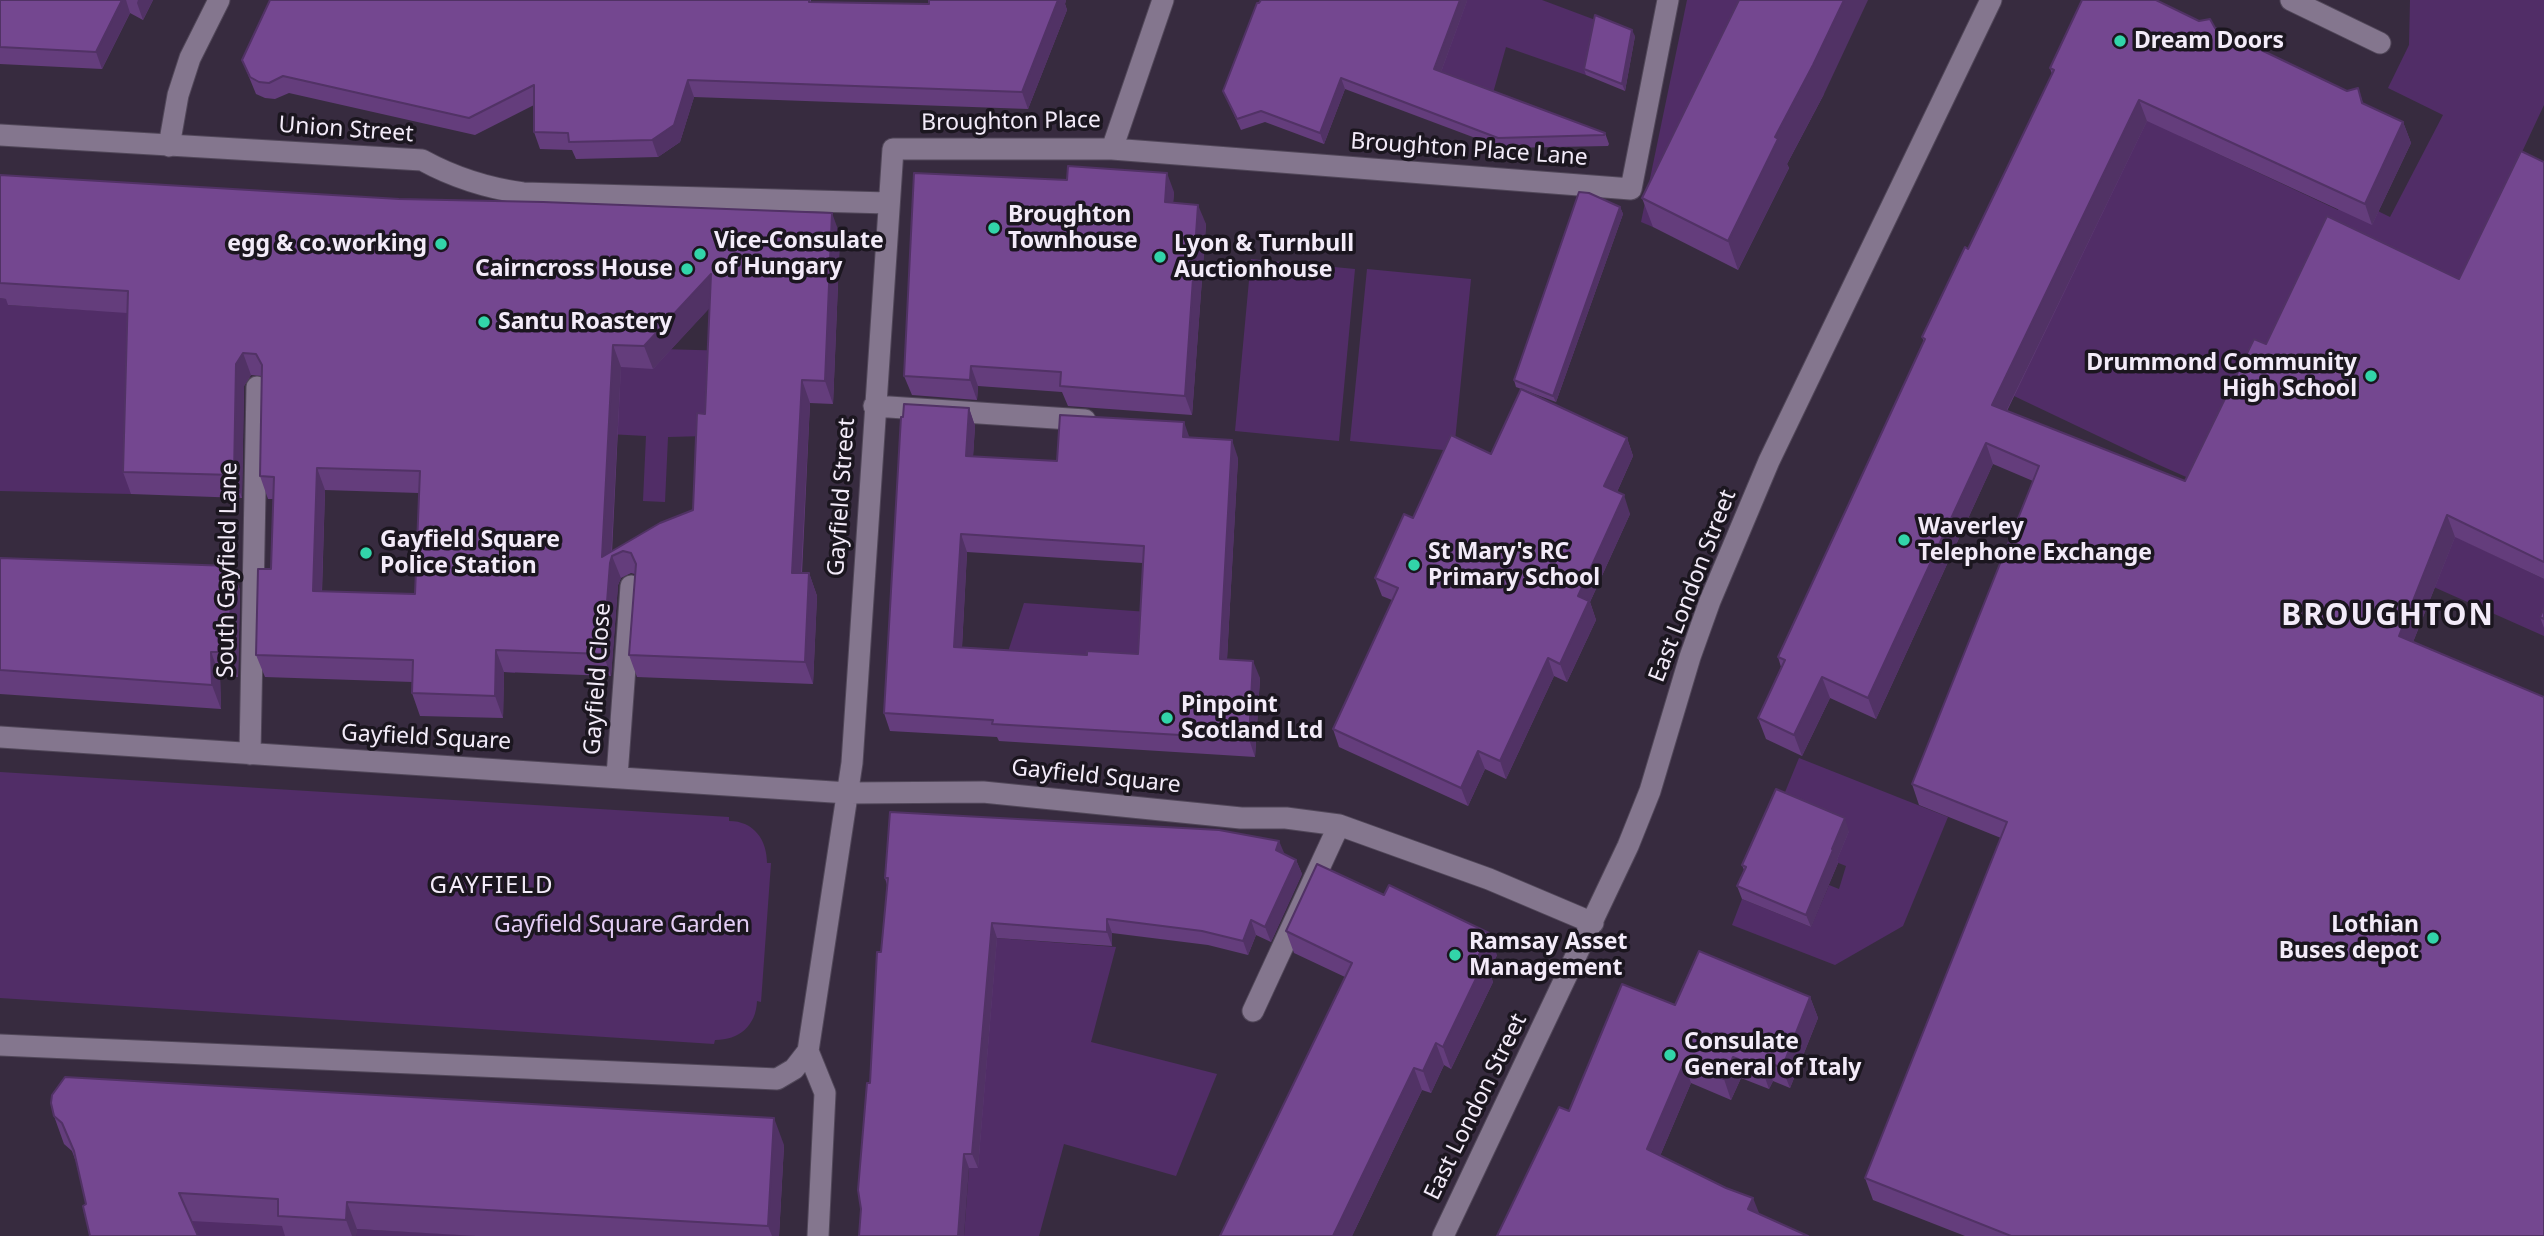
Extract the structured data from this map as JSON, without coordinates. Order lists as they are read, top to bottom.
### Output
{
  "streets": {
    "street": [
      "Broughton Place",
      "Union Street",
      "Broughton Place Lane",
      "Gayfield Street",
      "South Gayfield Lane",
      "East London Street",
      "Gayfield Close",
      "Gayfield Square"
    ]
  },
  "crossings": [
    ["Broughton Place", "Union Street"],
    ["Broughton Place", "Broughton Place Lane"],
    ["Broughton Place", "Gayfield Street"],
    ["Union Street", "Gayfield Street"],
    ["Gayfield Street", "Gayfield Square"],
    ["South Gayfield Lane", "Gayfield Square"],
    ["East London Street", "Gayfield Square"],
    ["Gayfield Close", "Gayfield Square"]
  ],
  "districts": ["BROUGHTON", "GAYFIELD"],
  "parks": ["Gayfield Square Garden"],
  "places": [
    "Dream Doors",
    "Broughton Townhouse",
    "egg & co.working",
    "Vice-Consulate of Hungary",
    "Lyon & Turnbull Auctionhouse",
    "Cairncross House",
    "Santu Roastery",
    "Drummond Community High School",
    "Waverley Telephone Exchange",
    "Gayfield Square Police Station",
    "St Mary's RC Primary School",
    "Pinpoint Scotland Ltd",
    "Lothian Buses depot",
    "Ramsay Asset Management",
    "Consulate General of Italy"
  ]
}
